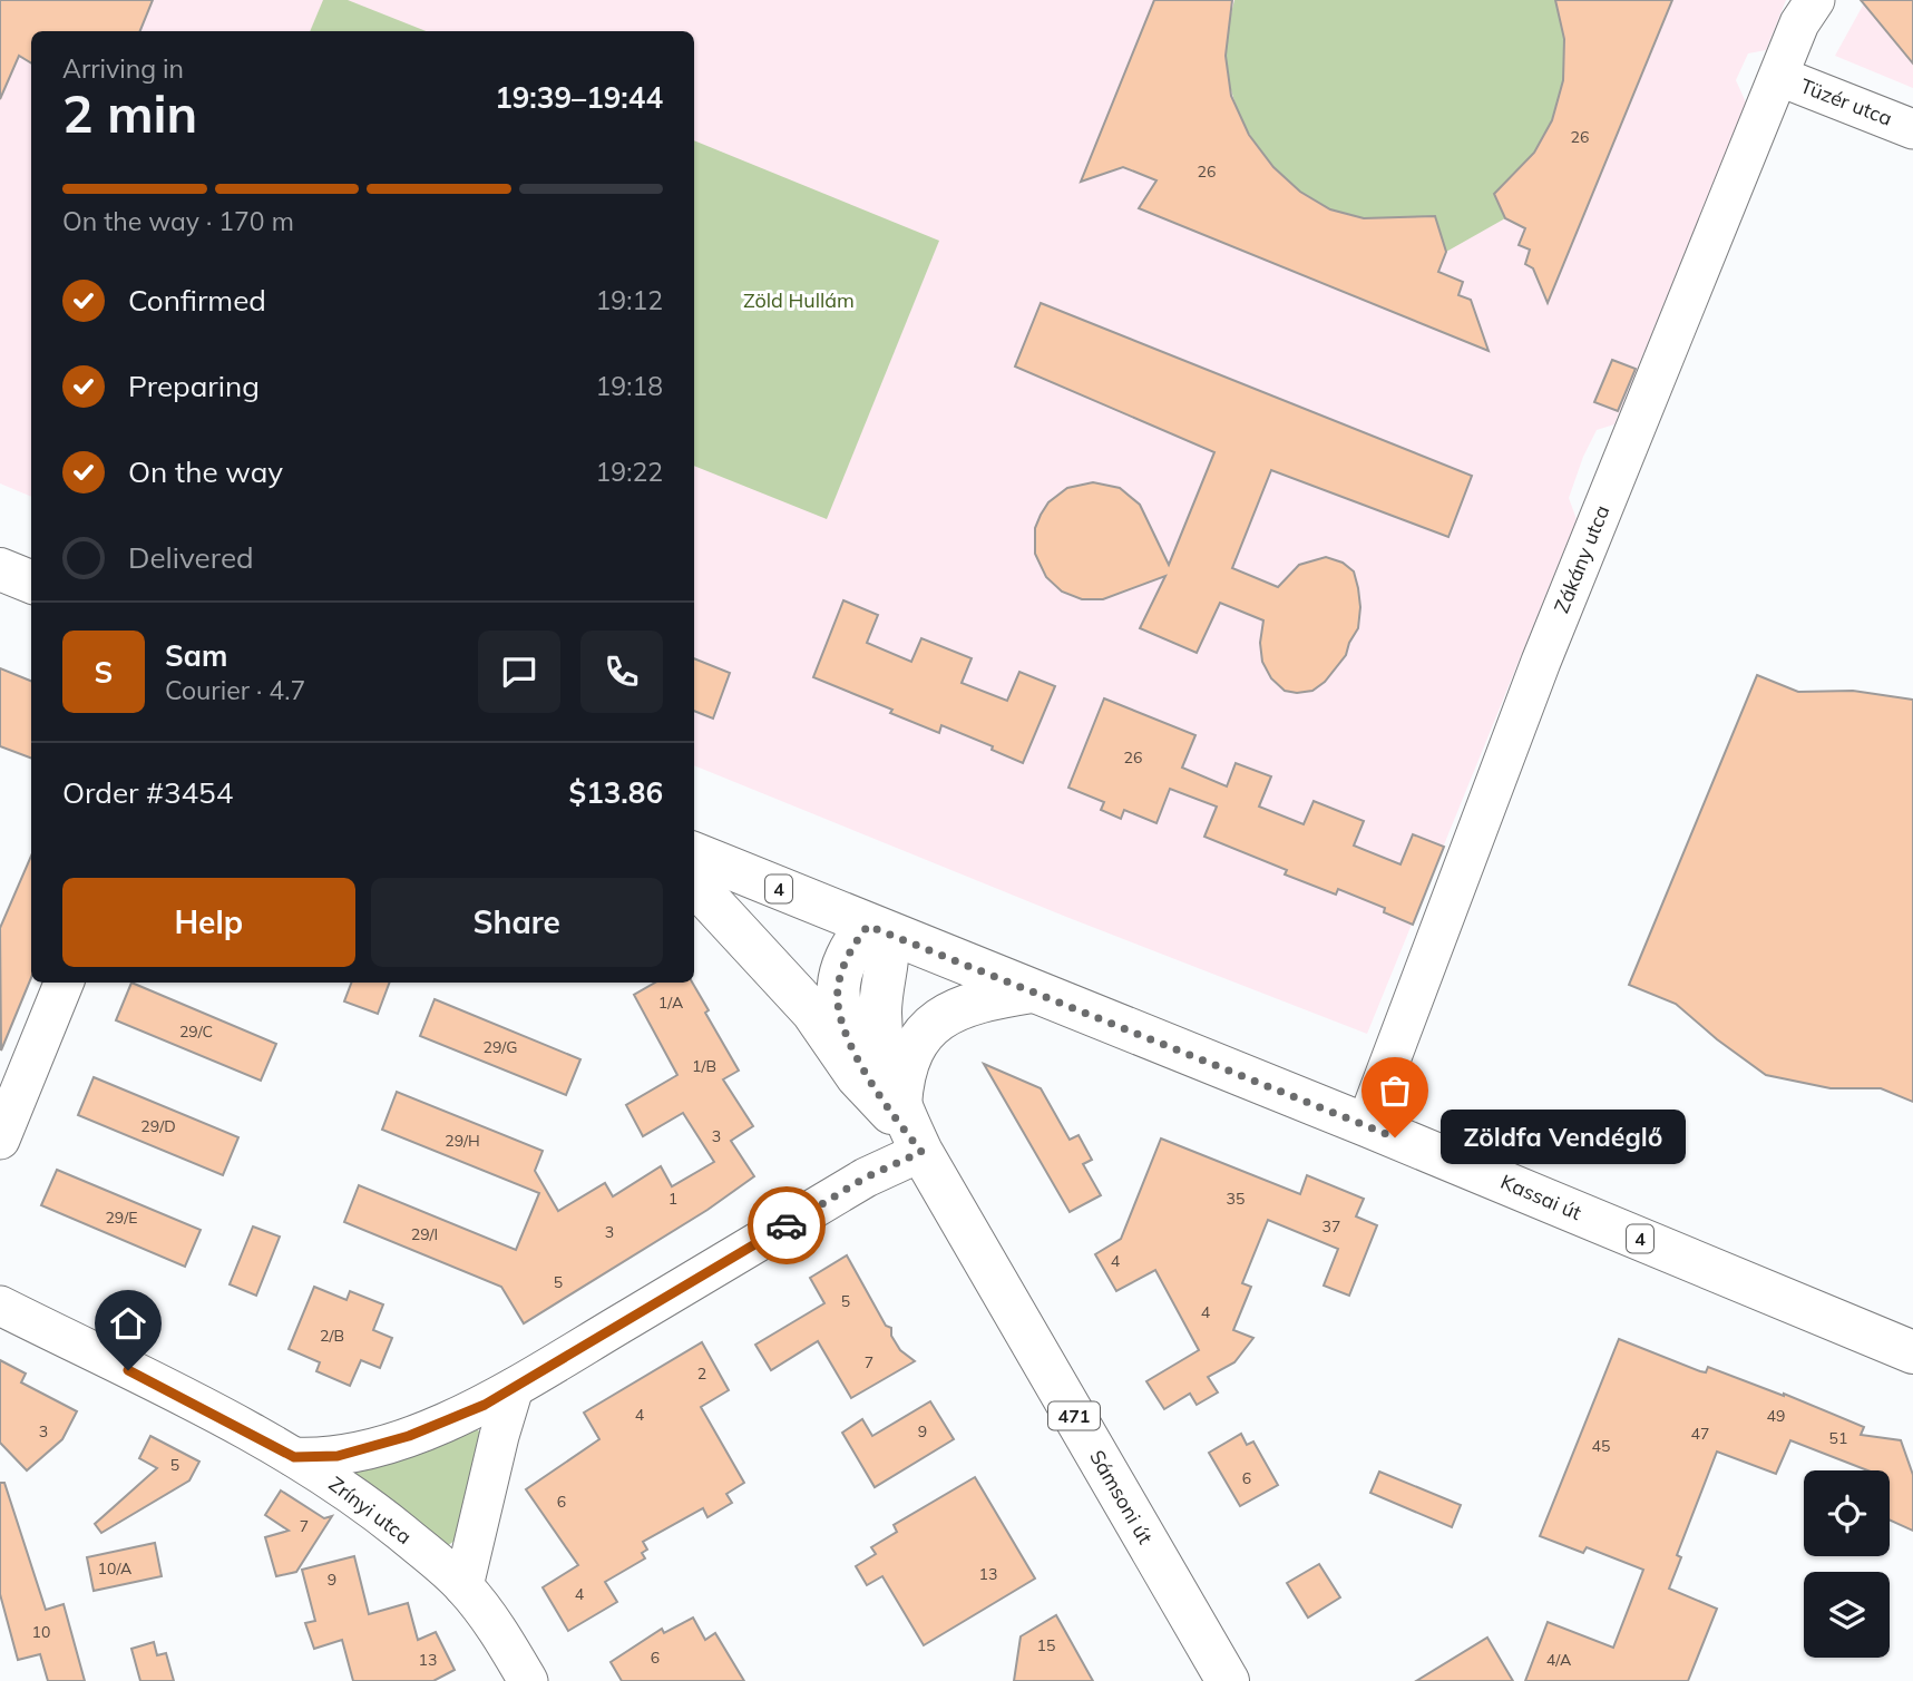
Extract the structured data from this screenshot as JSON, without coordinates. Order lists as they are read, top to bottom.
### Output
{
  "streets": {
    "main road": [
      "4",
      "Kassai út",
      "471",
      "Sámsoni út"
    ],
    "street": ["Tüzér utca", "Zákány utca", "Zrínyi utca"]
  },
  "crossings": [
    ["Tüzér utca", "Zákány utca"],
    ["Zákány utca", "Kassai út"],
    ["Kassai út", "Sámsoni út"]
  ],
  "parks": ["Zöld Hullám"],
  "places": ["Zöldfa Vendéglő"],
  "house_numbers": [
    "26",
    "26",
    "26",
    "1/A",
    "29/C",
    "29/G",
    "1/B",
    "29/D",
    "3",
    "29/H",
    "1",
    "35",
    "29/E",
    "37",
    "3",
    "29/I",
    "4",
    "5",
    "5",
    "4",
    "2/B",
    "7",
    "2",
    "4",
    "49",
    "3",
    "9",
    "47",
    "51",
    "45",
    "5",
    "6",
    "6",
    "7",
    "10/A",
    "13",
    "9",
    "4",
    "10",
    "15",
    "6",
    "13",
    "4/A"
  ],
  "page": {
    "heading": ["2 min", "Arriving in", "19:39–19:44"],
    "panel": [
      "Sam",
      "Courier · 4.7",
      "Order #3454",
      "$13.86"
    ],
    "bar": "On the way · 170 m",
    "list": [
      ["Confirmed", "19:12"],
      ["Preparing", "19:18"],
      ["On the way", "19:22"],
      "Delivered"
    ],
    "round": "S",
    "buttons": ["Help", "Share"],
    "bubble": "Zöldfa Vendéglő"
  }
}
